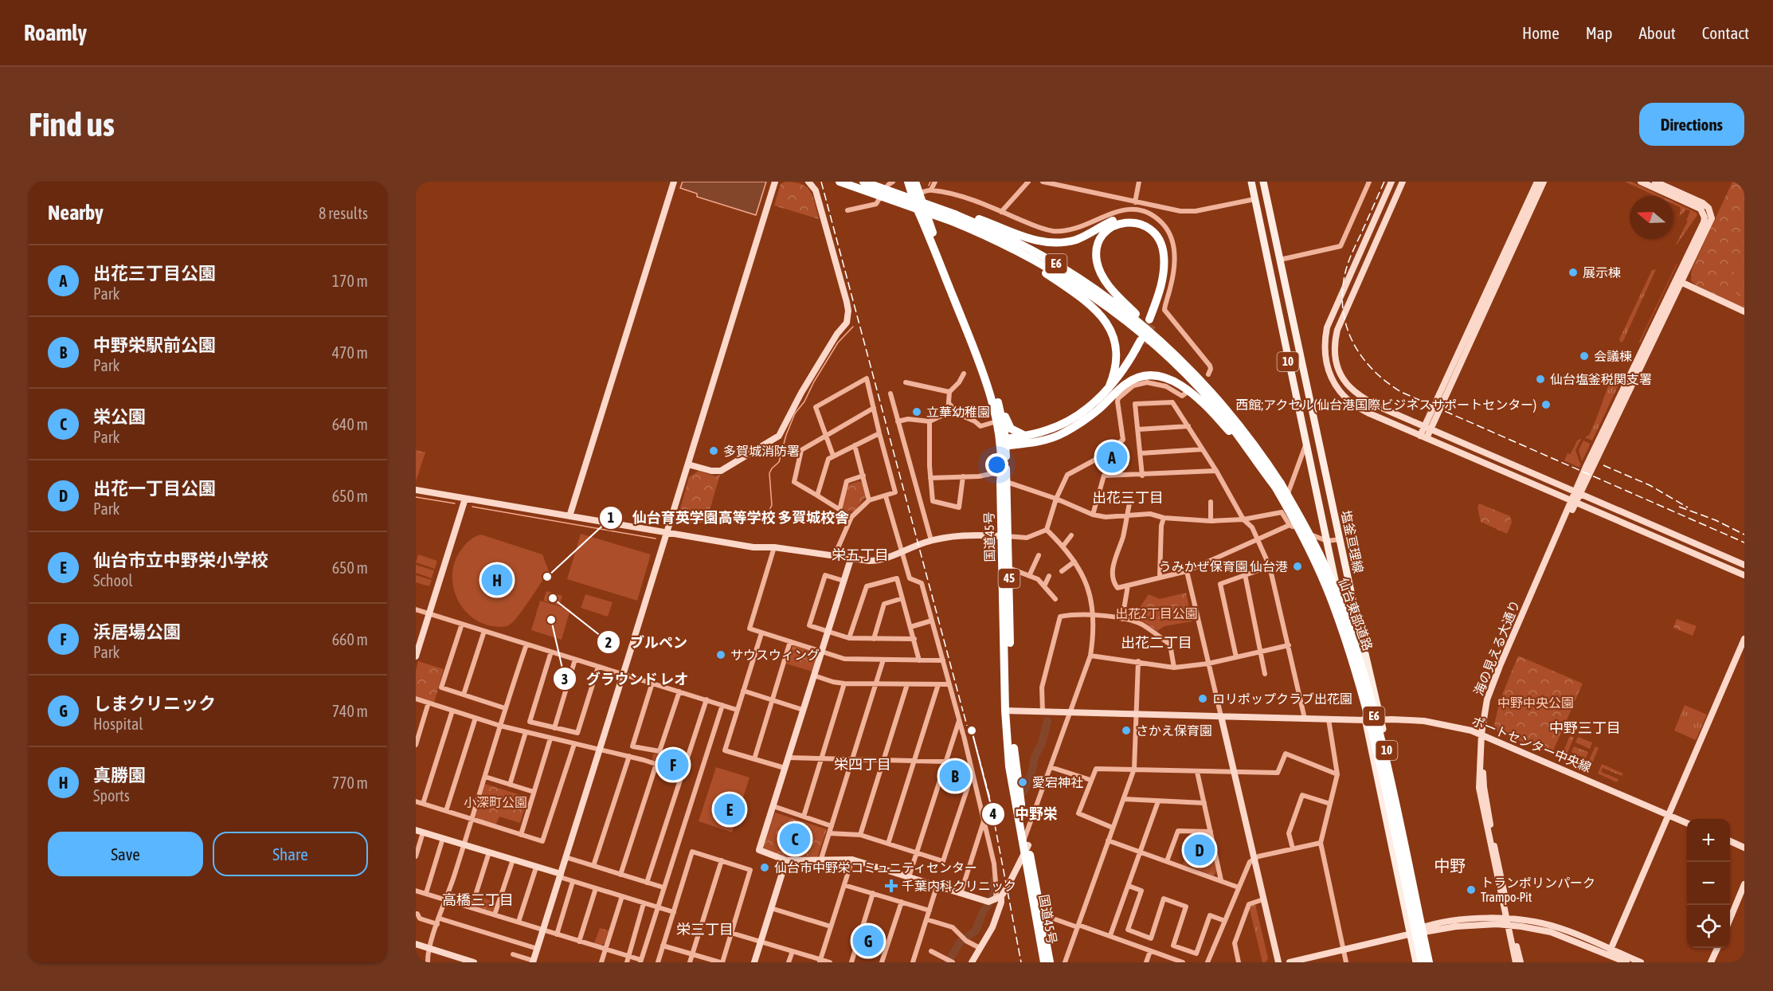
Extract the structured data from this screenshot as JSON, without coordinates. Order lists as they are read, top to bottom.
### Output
{
  "streets": {
    "highway": [
      "E6",
      "国道45号",
      "45",
      "仙台東部道路"
    ],
    "main road": ["10", "塩釜亘理線"],
    "street": ["海の見える大通り", "ポートセンター中央線"]
  },
  "crossings": [
    ["E6", "仙台東部道路"],
    ["国道45号", "ポートセンター中央線"],
    ["塩釜亘理線", "仙台東部道路"],
    ["塩釜亘理線", "ポートセンター中央線"],
    ["海の見える大通り", "ポートセンター中央線"]
  ],
  "districts": [
    "出花三丁目",
    "栄五丁目",
    "出花二丁目",
    "中野三丁目",
    "栄四丁目",
    "中野",
    "高橋三丁目",
    "栄三丁目"
  ],
  "parks": ["出花2丁目公園", "中野中央公園", "小深町公園"],
  "places": {
    "other": [
      "展示棟",
      "会議棟",
      "仙台塩釜税関支署",
      "西館;アクセル(仙台港国際ビジネスサポートセンター)",
      "立華幼稚園",
      "多賀城消防署",
      "うみかぜ保育園 仙台港",
      "仙台育英学園高等学校 多賀城校舎",
      "ブルペン",
      "グラウンド レオ",
      "サウスウィング",
      "ロリポップクラブ出花園",
      "中野栄",
      "さかえ保育園",
      "愛宕神社",
      "仙台市中野栄コミュニティセンター",
      "トランポリンパーク Trampo-Pit"
    ],
    "health": ["千葉内科クリニック"]
  },
  "north": "left",
  "page": {
    "header": "Roamly",
    "nav": [
      "Home",
      "Map",
      "About",
      "Contact"
    ],
    "buttons": [
      "Directions",
      ["Save", "Share"]
    ],
    "title": "Find us",
    "heading": ["Nearby", "8 results"],
    "list": [
      {
        "mark": "A",
        "name": "出花三丁目公園",
        "note": "Park",
        "value": "170 m"
      },
      {
        "mark": "B",
        "name": "中野栄駅前公園",
        "note": "Park",
        "value": "470 m"
      },
      {
        "mark": "C",
        "name": "栄公園",
        "note": "Park",
        "value": "640 m"
      },
      {
        "mark": "D",
        "name": "出花一丁目公園",
        "note": "Park",
        "value": "650 m"
      },
      {
        "mark": "E",
        "name": "仙台市立中野栄小学校",
        "note": "School",
        "value": "650 m"
      },
      {
        "mark": "F",
        "name": "浜居場公園",
        "note": "Park",
        "value": "660 m"
      },
      {
        "mark": "G",
        "name": "しまクリニック",
        "note": "Hospital",
        "value": "740 m"
      },
      {
        "mark": "H",
        "name": "真勝園",
        "note": "Sports",
        "value": "770 m"
      }
    ],
    "pins": [
      "A",
      "H",
      "F",
      "B",
      "E",
      "C",
      "D",
      "G"
    ],
    "map_buttons": ["+", "−"]
  }
}
